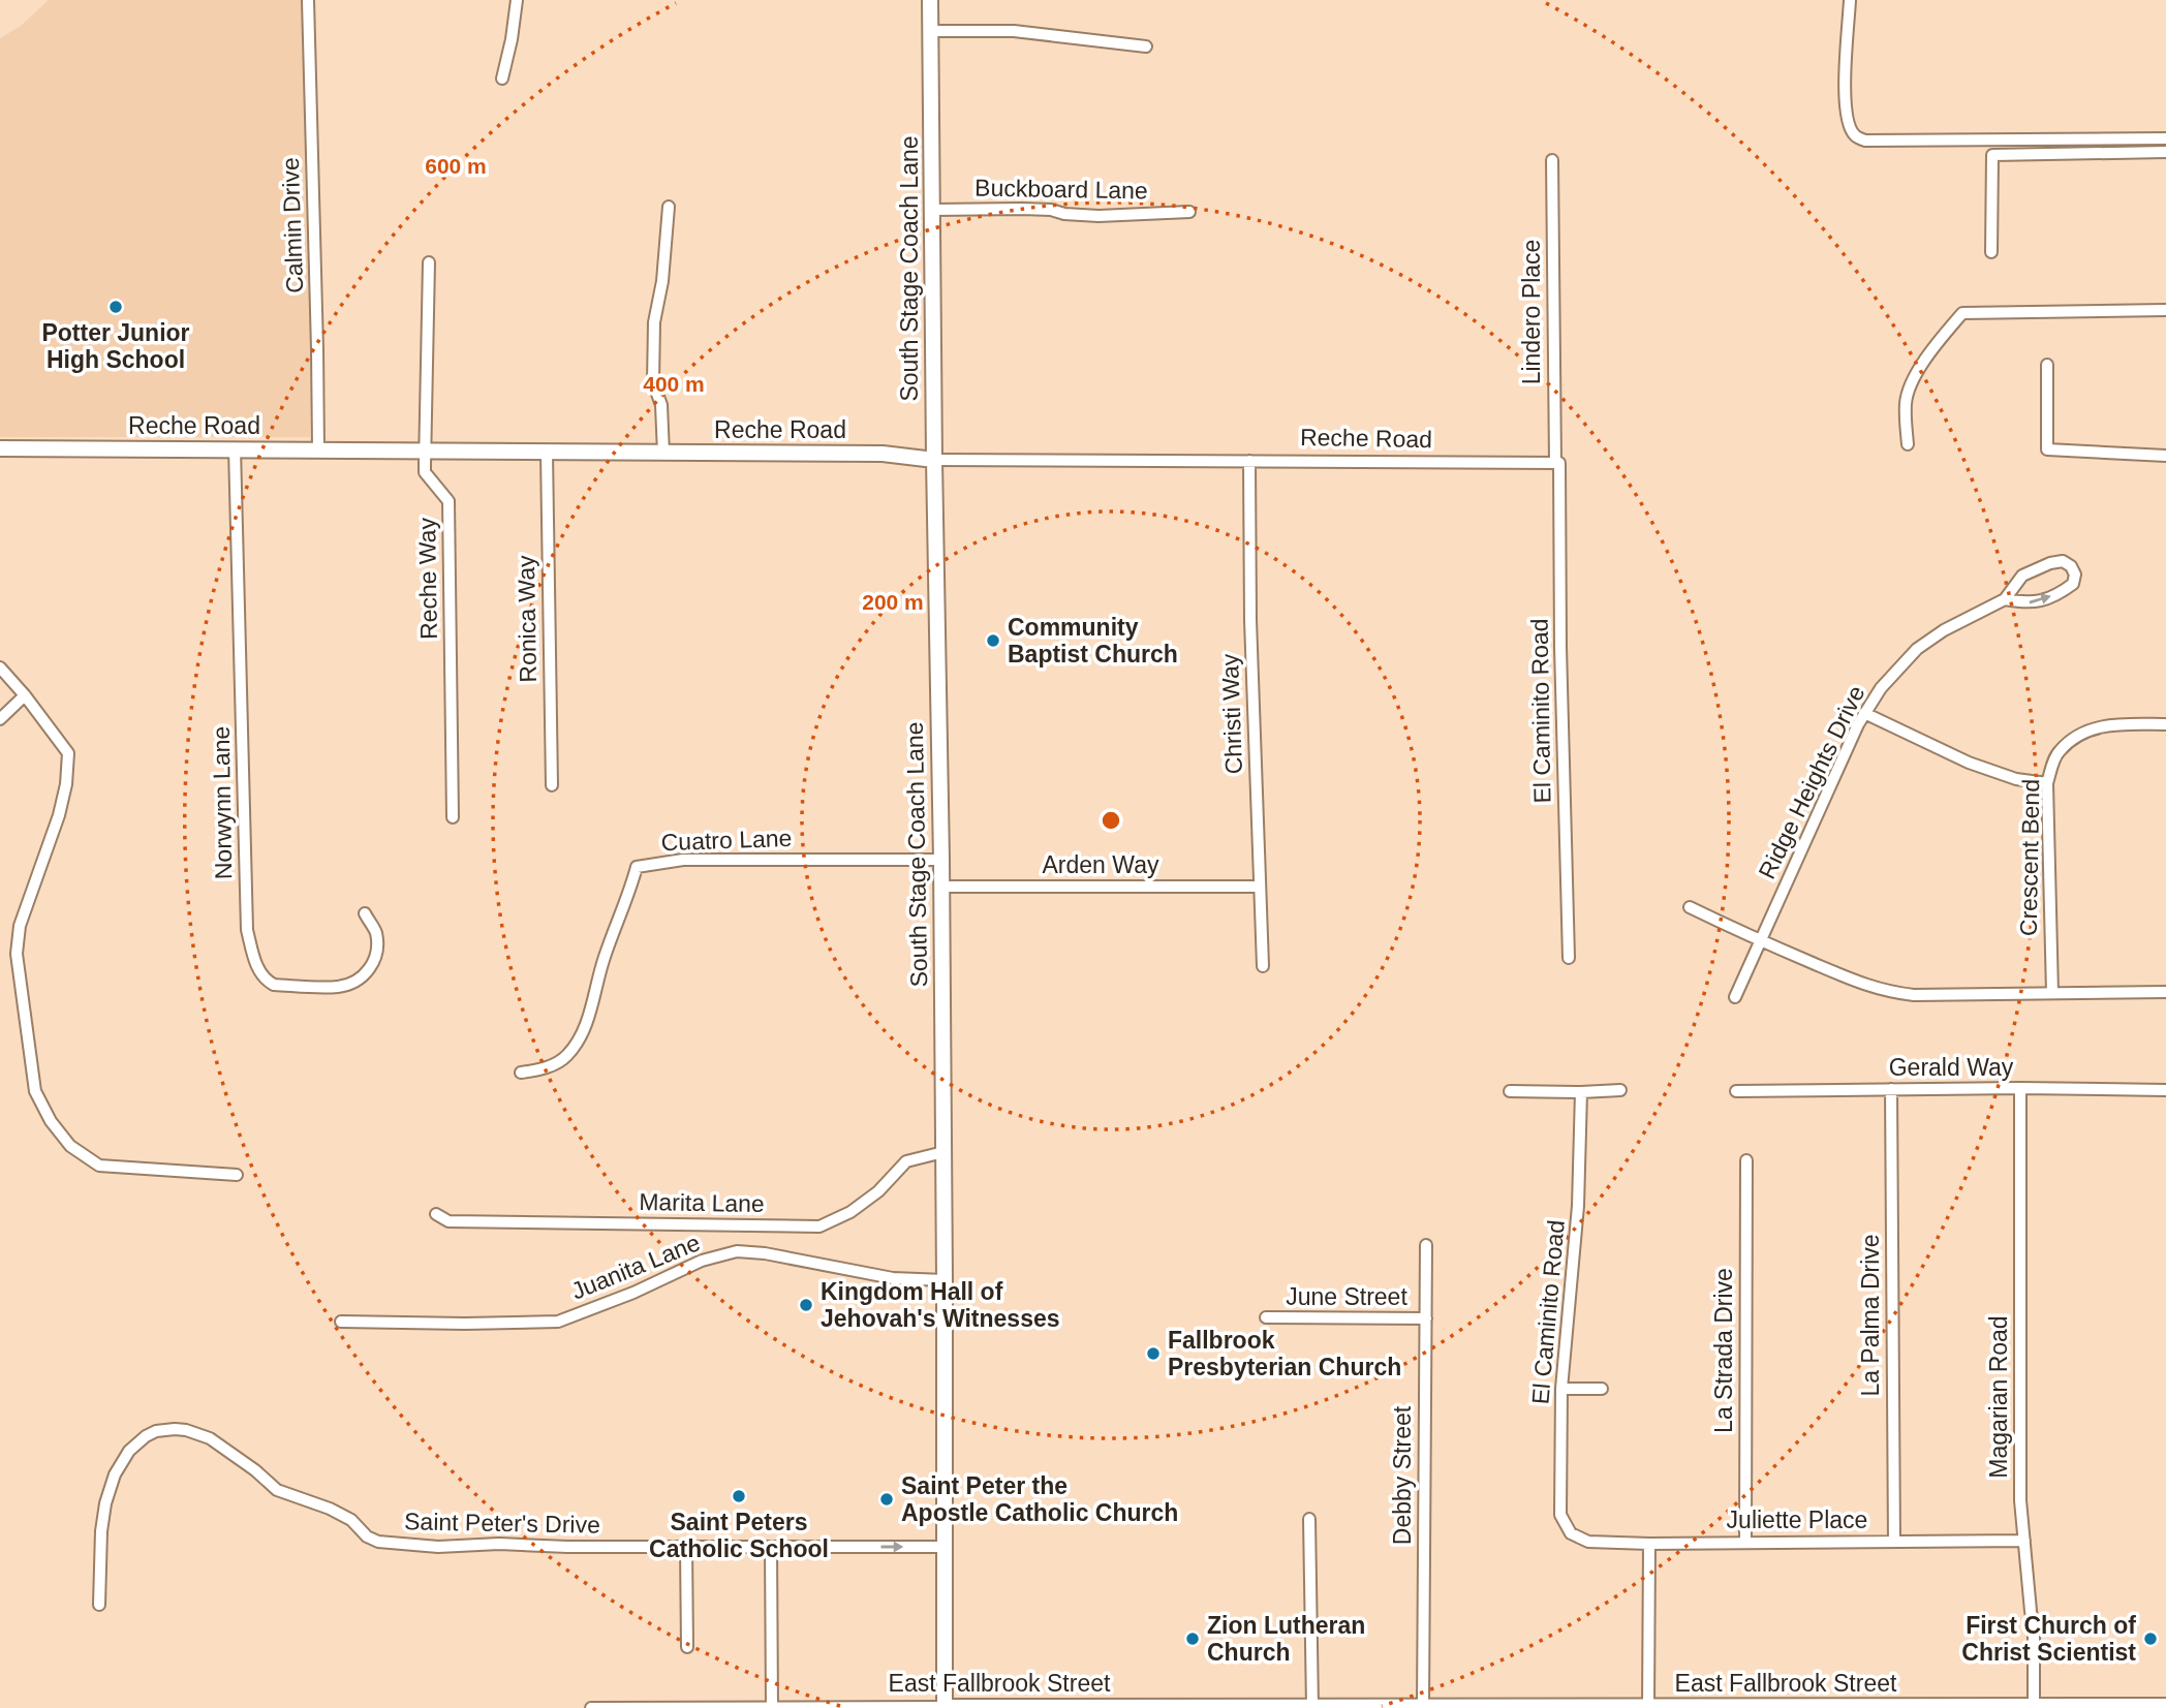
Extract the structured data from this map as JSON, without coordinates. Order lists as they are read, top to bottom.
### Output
{
  "streets": {
    "main road": ["South Stage Coach Lane", "Reche Road", "East Fallbrook Street"],
    "street": [
      "Buckboard Lane",
      "Calmin Drive",
      "Lindero Place",
      "Reche Way",
      "Ronica Way",
      "El Caminito Road",
      "Christi Way",
      "Ridge Heights Drive",
      "Norwynn Lane",
      "Cuatro Lane",
      "Crescent Bend",
      "Arden Way",
      "Gerald Way",
      "Marita Lane",
      "Juanita Lane",
      "June Street",
      "La Palma Drive",
      "La Strada Drive",
      "Magarian Road",
      "Debby Street",
      "Juliette Place",
      "Saint Peter's Drive"
    ]
  },
  "crossings": [
    ["Buckboard Lane", "South Stage Coach Lane"],
    ["Calmin Drive", "Reche Road"],
    ["South Stage Coach Lane", "Reche Road"],
    ["South Stage Coach Lane", "Cuatro Lane"],
    ["South Stage Coach Lane", "Arden Way"],
    ["South Stage Coach Lane", "Marita Lane"],
    ["South Stage Coach Lane", "Juanita Lane"],
    ["South Stage Coach Lane", "Saint Peter's Drive"],
    ["South Stage Coach Lane", "East Fallbrook Street"],
    ["Lindero Place", "Reche Road"],
    ["Lindero Place", "El Caminito Road"],
    ["Reche Road", "Reche Way"],
    ["Reche Road", "Ronica Way"],
    ["Reche Road", "El Caminito Road"],
    ["Reche Road", "Christi Way"],
    ["Reche Road", "Norwynn Lane"],
    ["El Caminito Road", "Juliette Place"],
    ["Christi Way", "Arden Way"],
    ["Gerald Way", "La Palma Drive"],
    ["Gerald Way", "Magarian Road"],
    ["June Street", "Debby Street"],
    ["La Palma Drive", "Juliette Place"],
    ["La Strada Drive", "Juliette Place"],
    ["Magarian Road", "Juliette Place"],
    ["Magarian Road", "East Fallbrook Street"],
    ["Debby Street", "East Fallbrook Street"]
  ],
  "places": [
    "Potter Junior High School",
    "Community Baptist Church",
    "Kingdom Hall of Jehovah's Witnesses",
    "Fallbrook Presbyterian Church",
    "Saint Peters Catholic School",
    "Saint Peter the Apostle Catholic Church",
    "Zion Lutheran Church",
    "First Church of Christ Scientist"
  ],
  "rings": ["600 m", "400 m", "200 m"]
}
